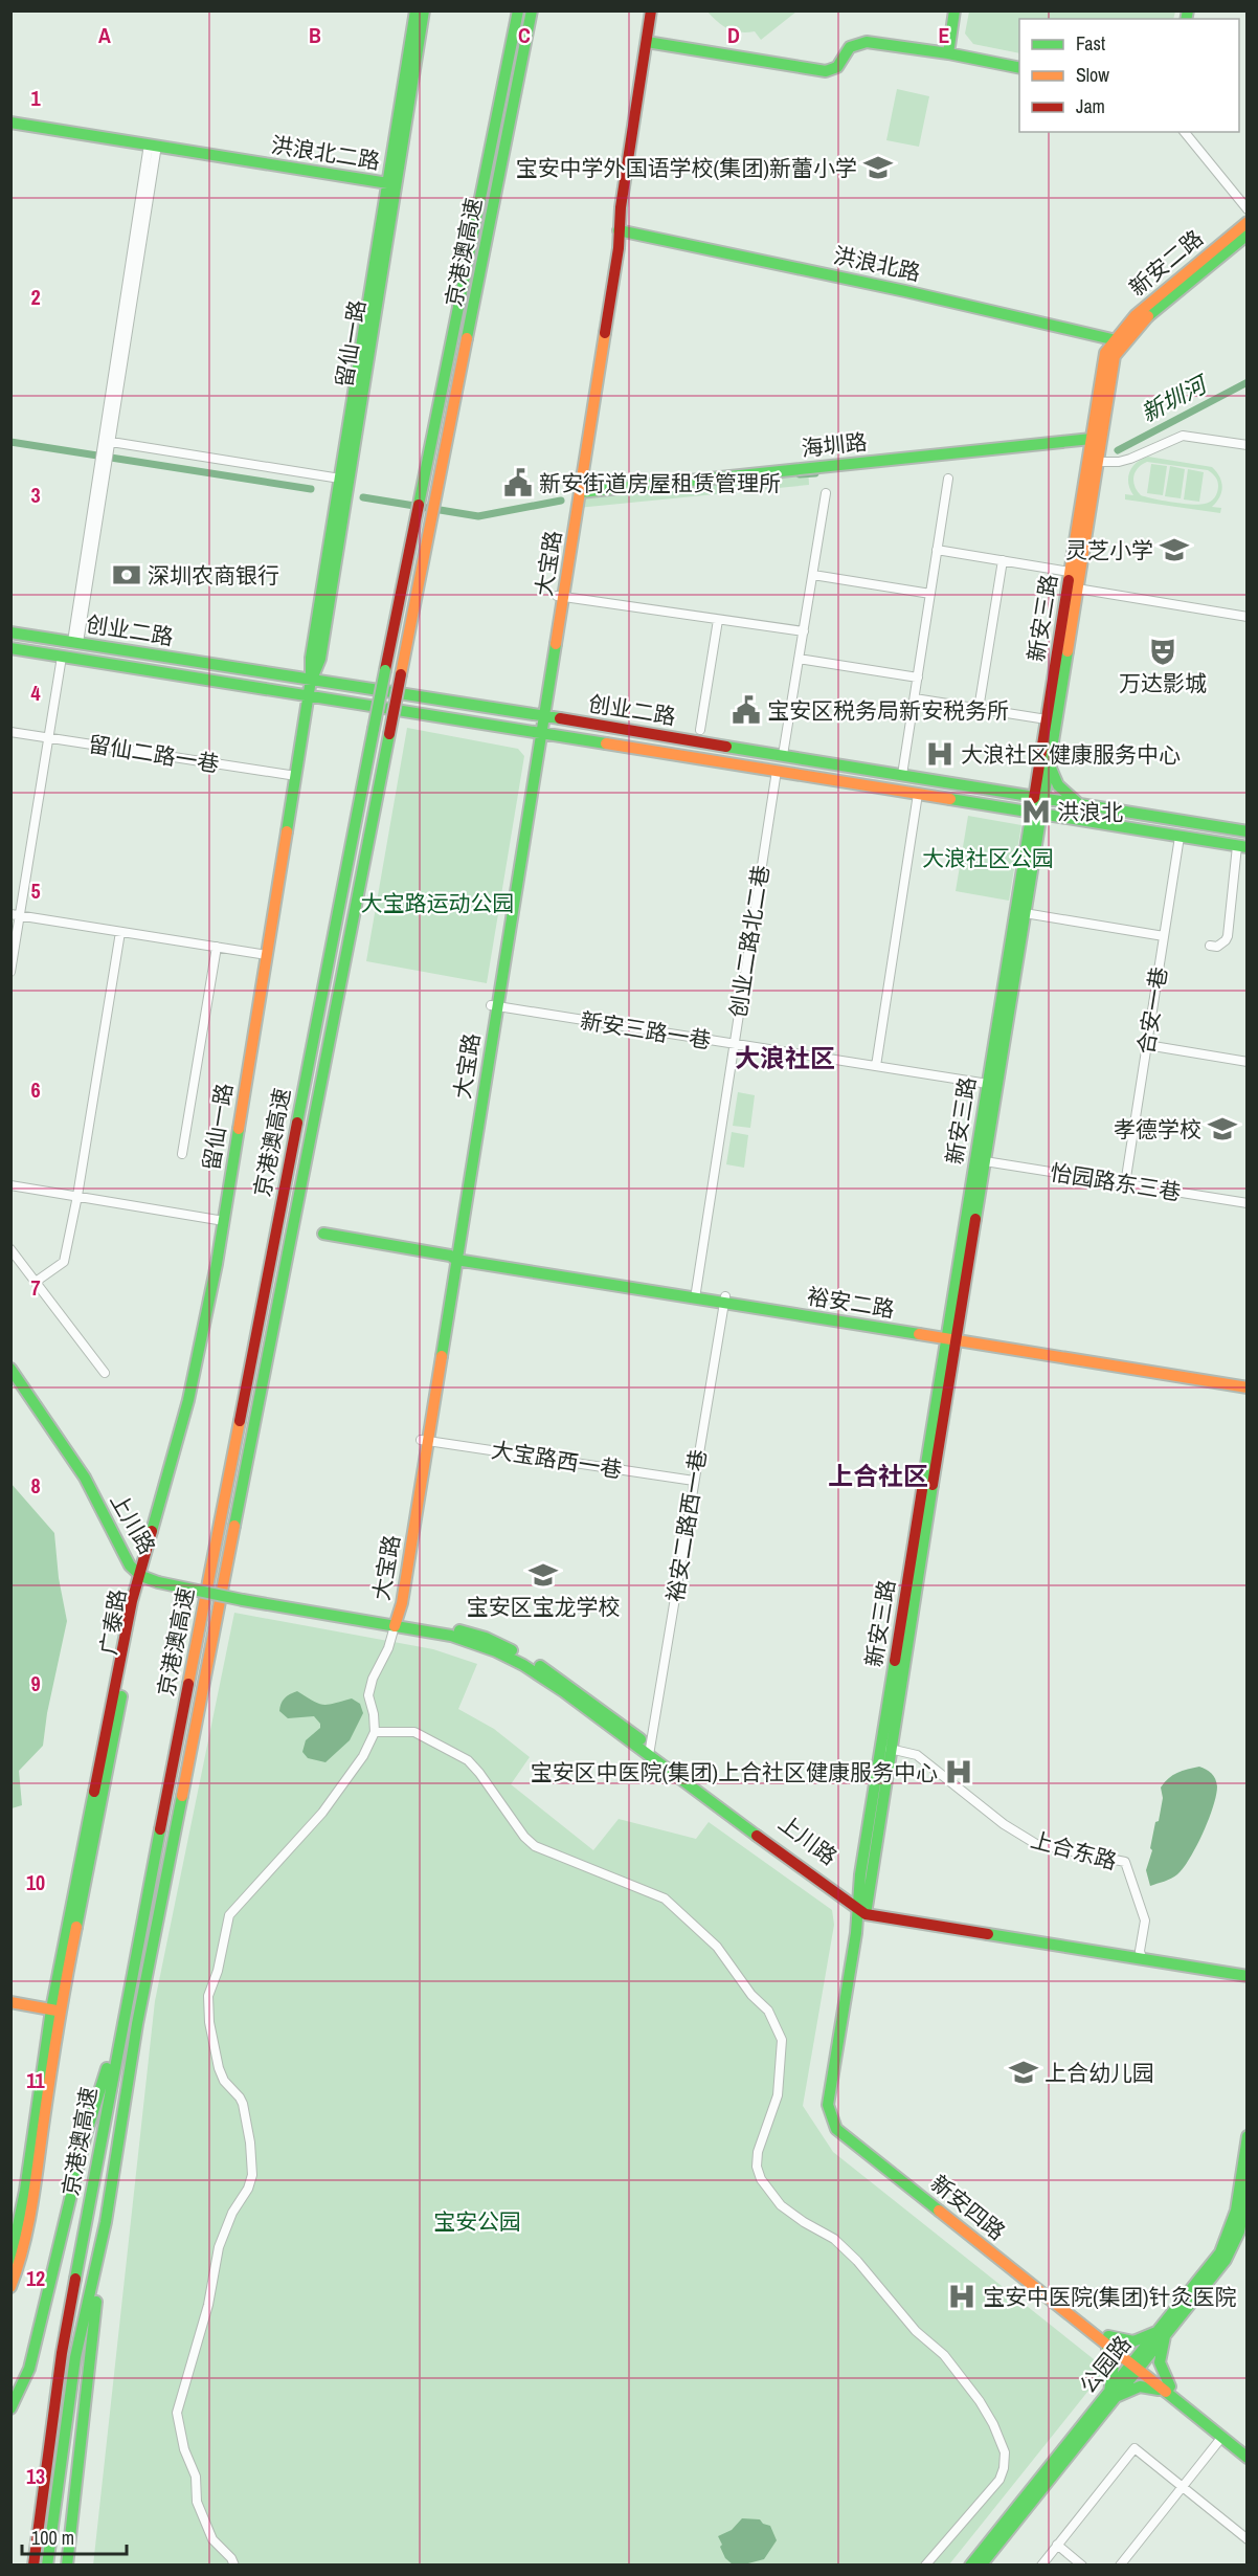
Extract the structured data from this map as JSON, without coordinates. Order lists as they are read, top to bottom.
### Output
{
  "streets": {
    "main road": [
      "洪浪北二路",
      "京港澳高速",
      "新安二路",
      "洪浪北路",
      "留仙一路",
      "海圳路",
      "大宝路",
      "新安三路",
      "创业二路",
      "裕安二路",
      "上川路",
      "广泰路",
      "新安四路",
      "公园路"
    ],
    "street": [
      "留仙二路一巷",
      "创业二路北二巷",
      "合安一巷",
      "新安三路一巷",
      "怡园路东三巷",
      "大宝路西一巷",
      "裕安二路西一巷",
      "上合东路"
    ]
  },
  "crossings": [
    ["洪浪北二路", "留仙一路"],
    ["新安二路", "洪浪北路"],
    ["新安二路", "新安三路"],
    ["洪浪北路", "大宝路"],
    ["洪浪北路", "新安三路"],
    ["留仙一路", "创业二路"],
    ["留仙一路", "留仙二路一巷"],
    ["留仙一路", "上川路"],
    ["留仙一路", "广泰路"],
    ["海圳路", "大宝路"],
    ["海圳路", "新安三路"],
    ["大宝路", "创业二路"],
    ["大宝路", "新安三路一巷"],
    ["大宝路", "裕安二路"],
    ["大宝路", "大宝路西一巷"],
    ["大宝路", "上川路"],
    ["新安三路", "创业二路"],
    ["新安三路", "新安三路一巷"],
    ["新安三路", "怡园路东三巷"],
    ["新安三路", "裕安二路"],
    ["新安三路", "上川路"],
    ["新安三路", "上合东路"],
    ["新安三路", "新安四路"],
    ["创业二路", "创业二路北二巷"],
    ["创业二路", "合安一巷"],
    ["创业二路北二巷", "新安三路一巷"],
    ["创业二路北二巷", "裕安二路"],
    ["合安一巷", "怡园路东三巷"],
    ["裕安二路", "裕安二路西一巷"],
    ["大宝路西一巷", "裕安二路西一巷"],
    ["上川路", "裕安二路西一巷"],
    ["上川路", "广泰路"],
    ["上川路", "上合东路"],
    ["上川路", "新安四路"],
    ["新安四路", "公园路"]
  ],
  "districts": ["大浪社区", "上合社区"],
  "water": ["新圳河"],
  "parks": ["大浪社区公园", "大宝路运动公园", "宝安公园"],
  "places": {
    "school or university": [
      "宝安中学外国语学校(集团)新蕾小学",
      "灵芝小学",
      "孝德学校",
      "宝安区宝龙学校",
      "上合幼儿园"
    ],
    "public building": ["新安街道房屋租赁管理所", "宝安区税务局新安税务所"],
    "bank": ["深圳农商银行"],
    "theatre": ["万达影城"],
    "hospital": ["大浪社区健康服务中心", "宝安区中医院(集团)上合社区健康服务中心", "宝安中医院(集团)针灸医院"],
    "metro station": ["洪浪北"]
  },
  "legend": ["Fast", "Slow", "Jam"],
  "scale_bar": "100 m",
  "grid": {
    "columns": [
      "A",
      "B",
      "C",
      "D",
      "E"
    ],
    "rows": [
      "1",
      "2",
      "3",
      "4",
      "5",
      "6",
      "7",
      "8",
      "9",
      "10",
      "11",
      "12",
      "13"
    ]
  }
}
